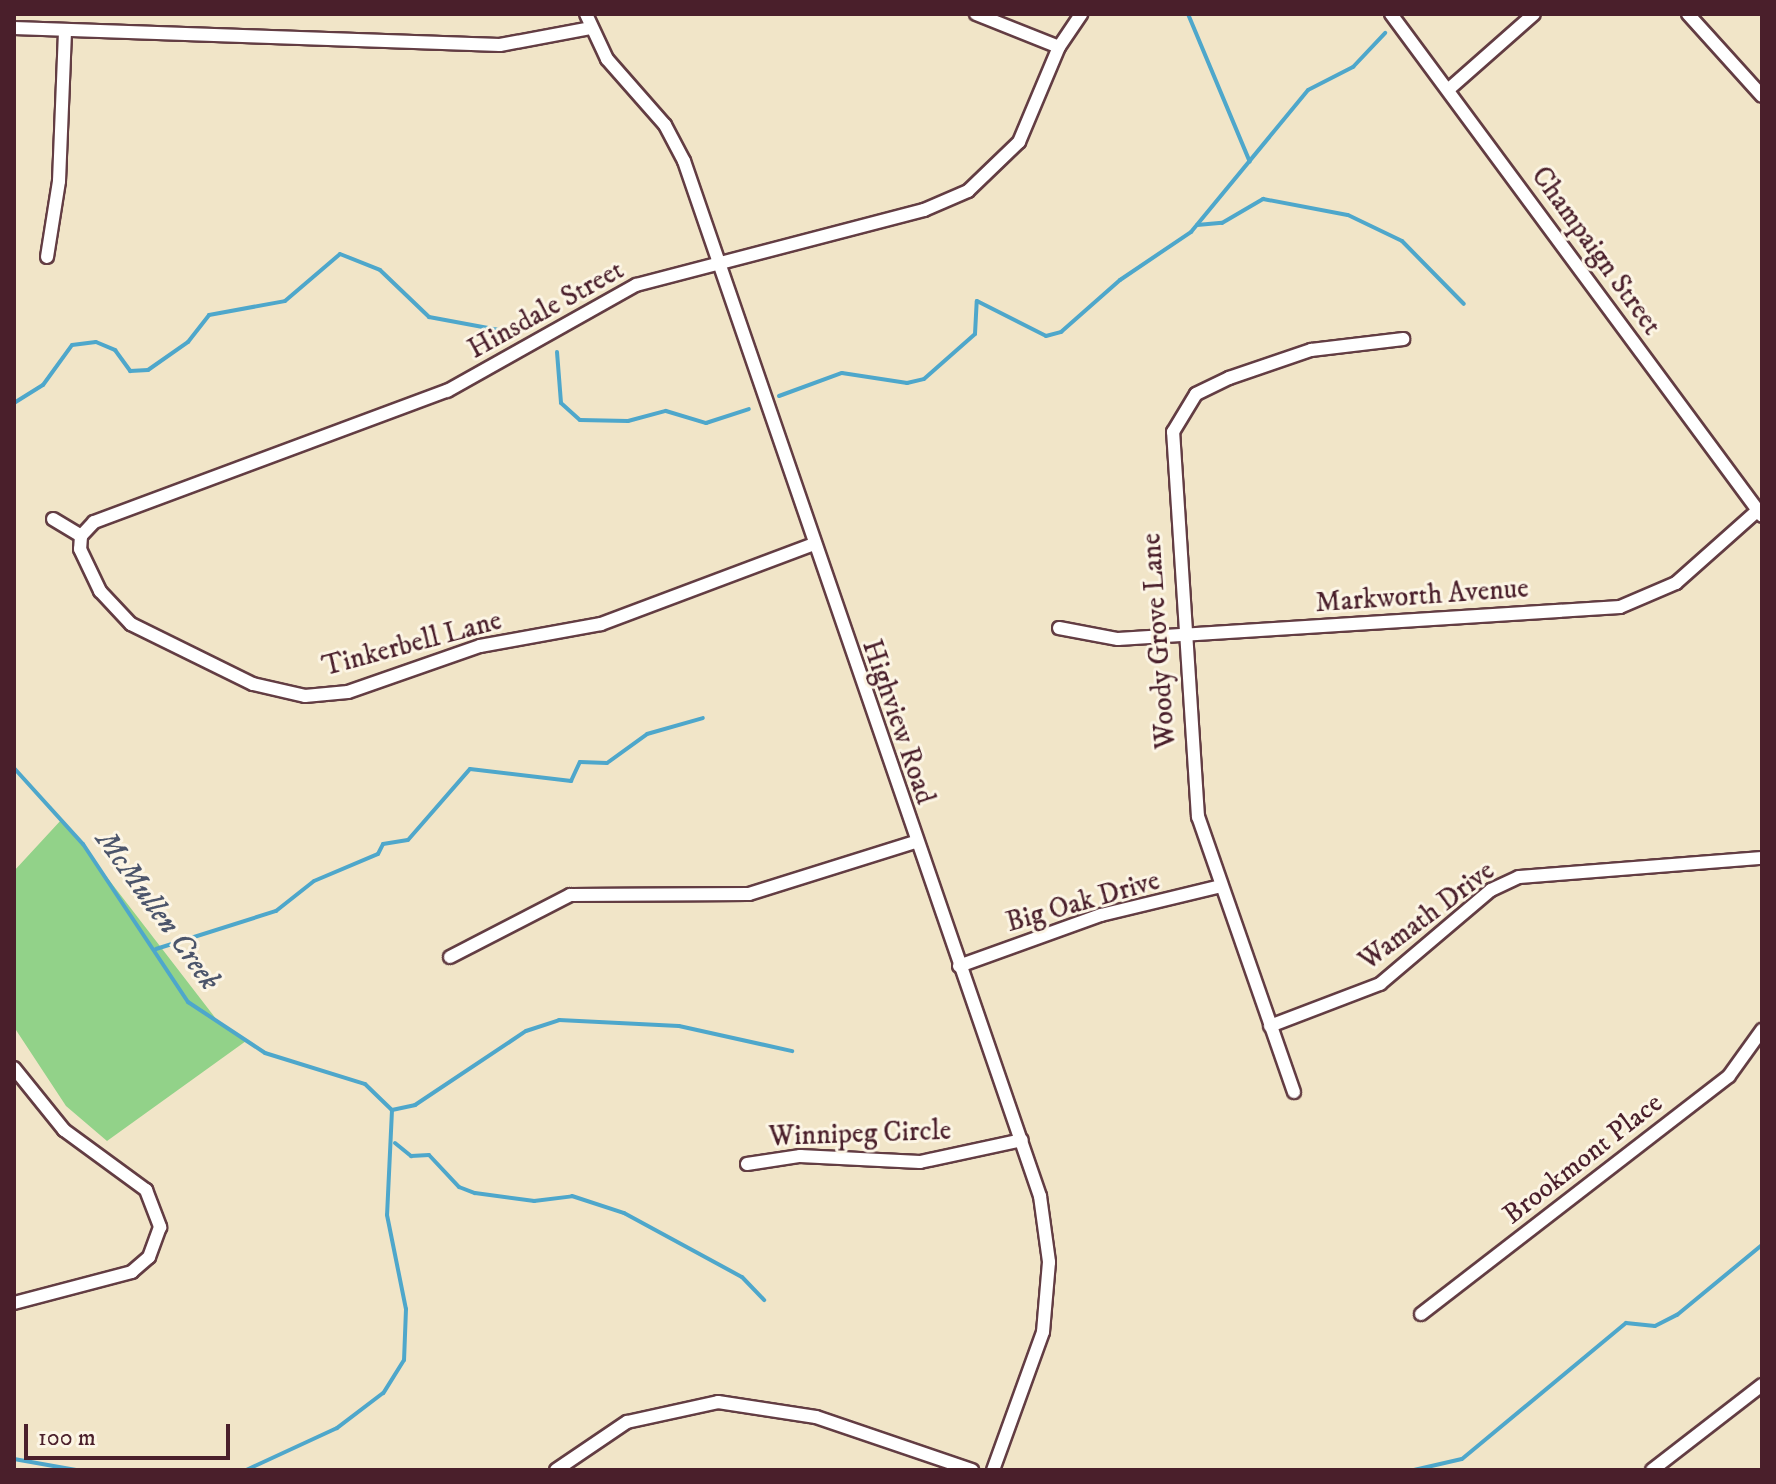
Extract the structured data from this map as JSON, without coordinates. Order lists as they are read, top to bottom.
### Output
{
  "streets": {
    "street": [
      "Champaign Street",
      "Hinsdale Street",
      "Markworth Avenue",
      "Woody Grove Lane",
      "Tinkerbell Lane",
      "Highview Road",
      "Big Oak Drive",
      "Wamath Drive",
      "Winnipeg Circle",
      "Brookmont Place"
    ]
  },
  "crossings": [
    ["Champaign Street", "Markworth Avenue"],
    ["Hinsdale Street", "Tinkerbell Lane"],
    ["Hinsdale Street", "Highview Road"],
    ["Markworth Avenue", "Woody Grove Lane"],
    ["Woody Grove Lane", "Big Oak Drive"],
    ["Woody Grove Lane", "Wamath Drive"],
    ["Tinkerbell Lane", "Highview Road"],
    ["Highview Road", "Big Oak Drive"],
    ["Highview Road", "Winnipeg Circle"]
  ],
  "water": ["McMullen Creek"],
  "scale_bar": "100 m"
}
